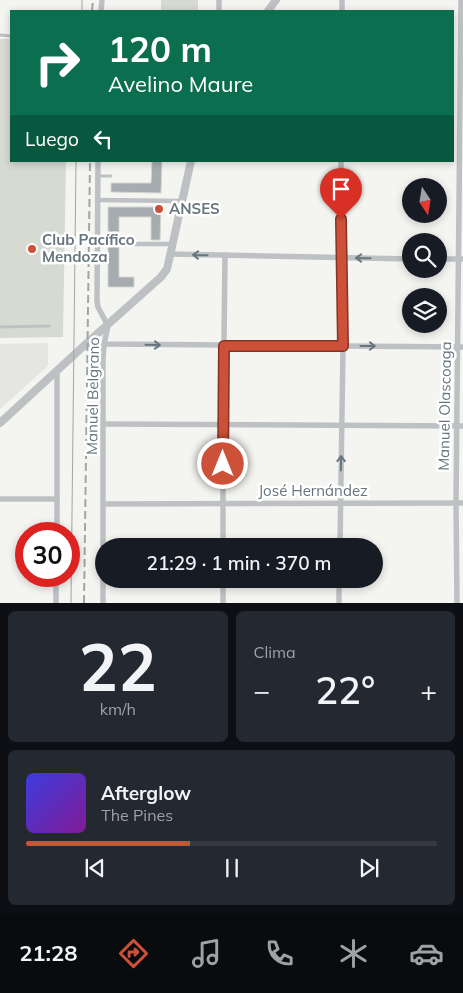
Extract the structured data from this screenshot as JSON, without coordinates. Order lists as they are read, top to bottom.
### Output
{
  "streets": {
    "street": ["Manuel Belgrano", "Manuel Olascoaga", "José Hernández"]
  },
  "crossings": [
    ["Manuel Belgrano", "José Hernández"],
    ["Manuel Olascoaga", "José Hernández"]
  ],
  "places": ["ANSES", "Club Pacífico Mendoza"],
  "north": "bottom",
  "page": {
    "turn": ["120 m", "Avelino Maure"],
    "then": "Luego",
    "limit": "30",
    "trip": "21:29 · 1 min · 370 m",
    "tile": [
      ["22", "km/h"],
      "Clima"
    ],
    "heat": ["−", "22°", "+"],
    "song": ["Afterglow", "The Pines"],
    "tabs": "21:28"
  }
}
